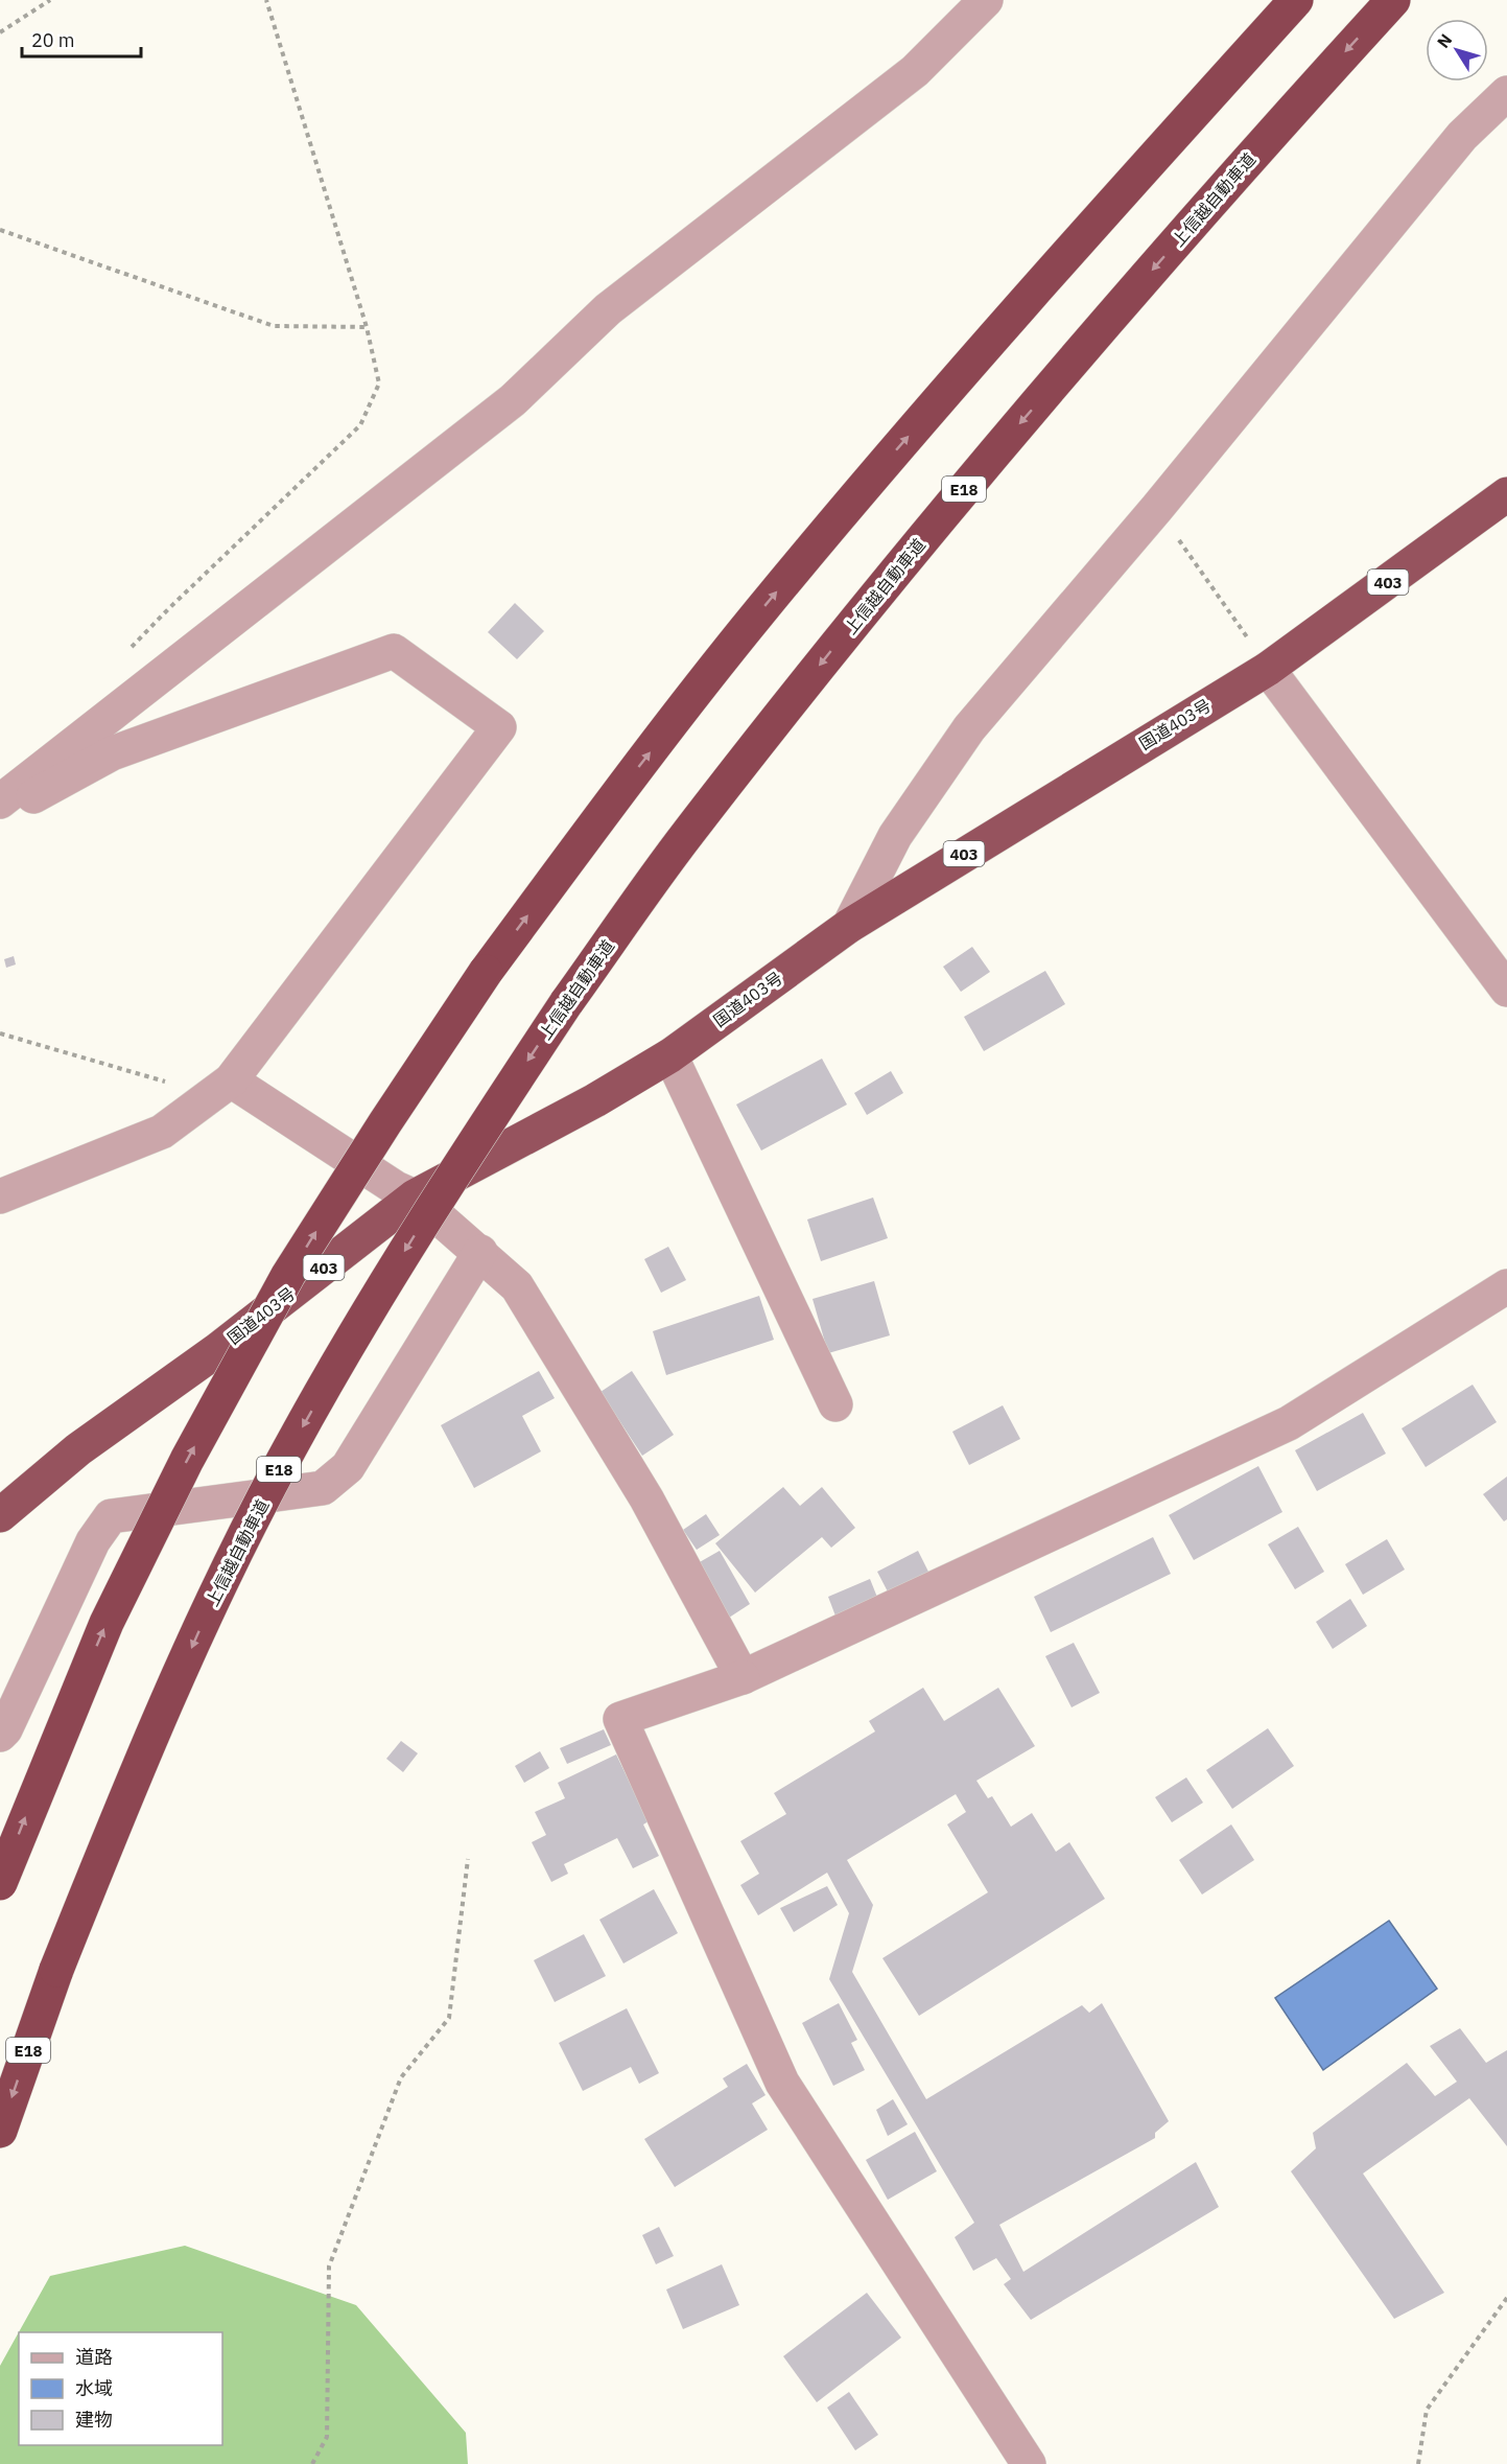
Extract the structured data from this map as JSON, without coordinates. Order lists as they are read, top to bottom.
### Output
{
  "streets": {
    "highway": [
      "上信越自動車道",
      "E18",
      "403",
      "国道403号"
    ]
  },
  "legend": ["道路", "水域", "建物"],
  "scale_bar": "20 m",
  "north": "top left"
}
